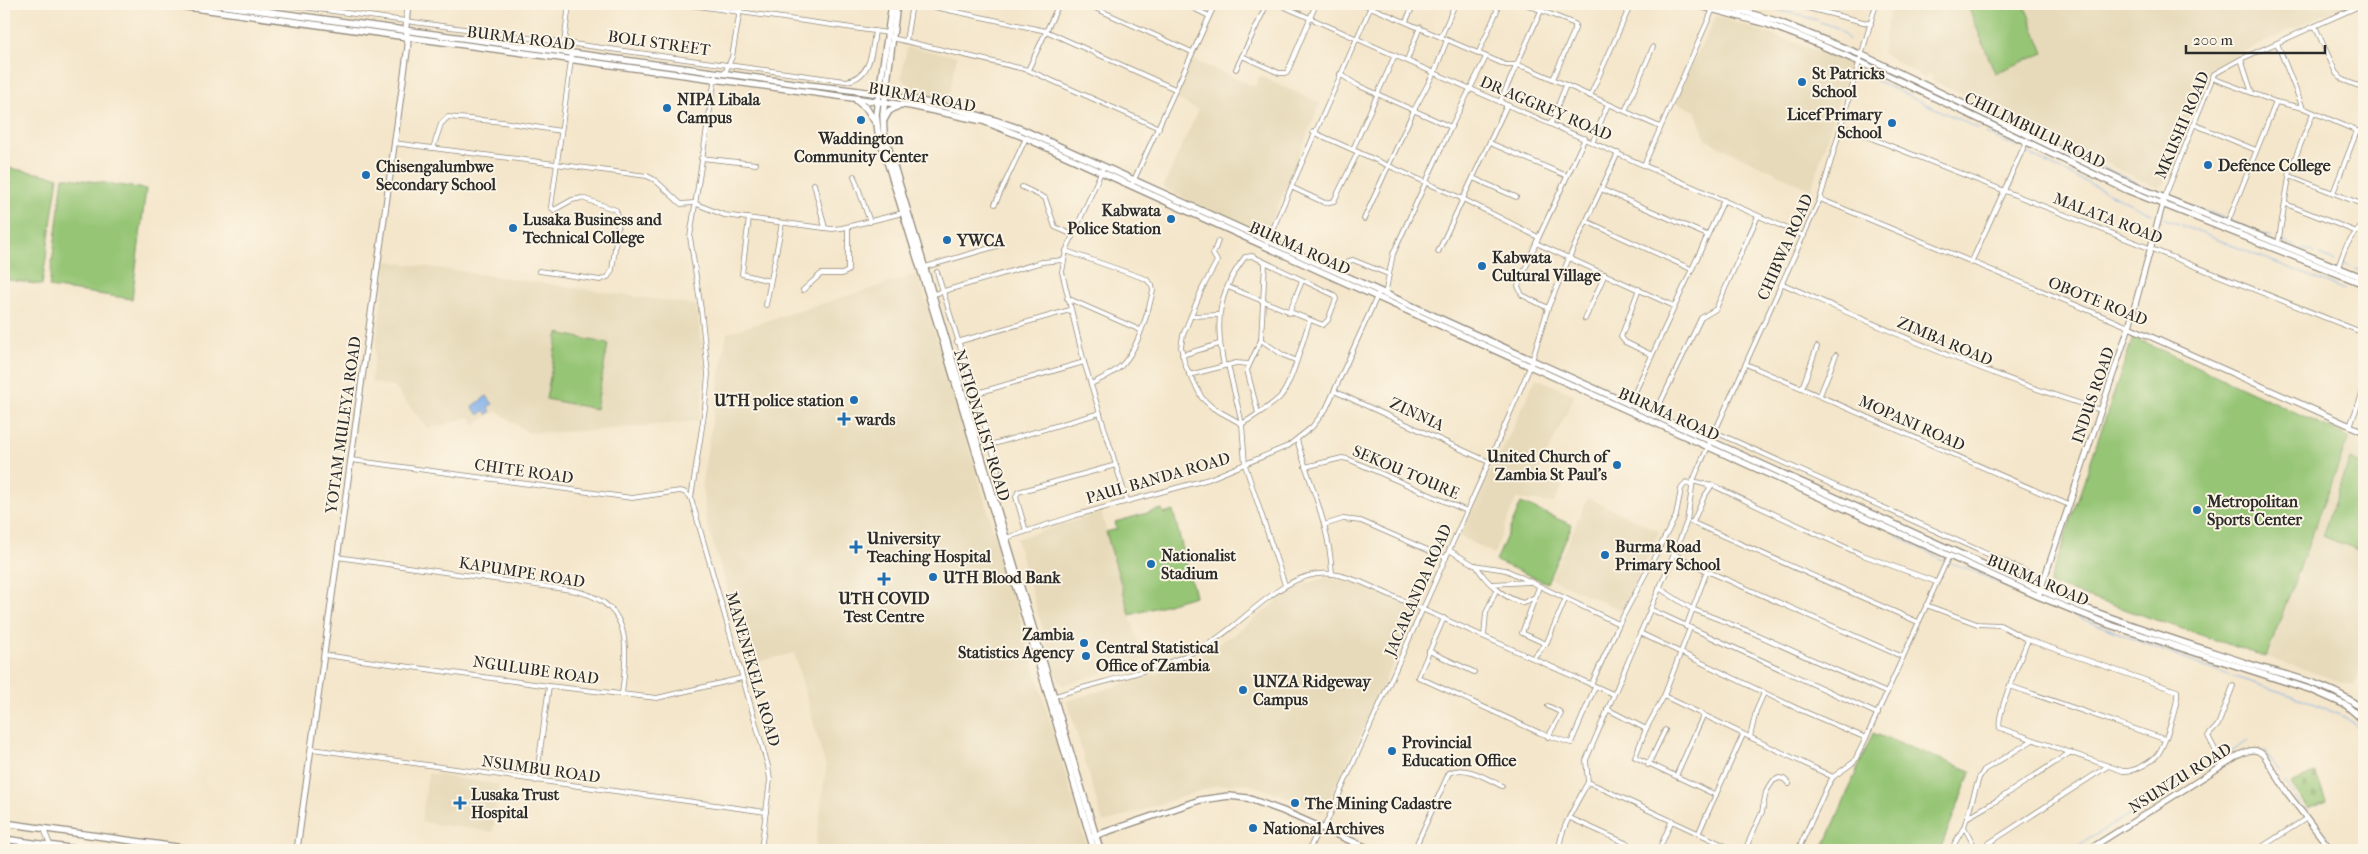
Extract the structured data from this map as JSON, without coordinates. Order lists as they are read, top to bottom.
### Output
{
  "streets": {
    "main road": ["BURMA ROAD", "CHILIMBULU ROAD", "NATIONALIST ROAD"],
    "street": [
      "BOLI STREET",
      "DR AGGREY ROAD",
      "MKUSHI ROAD",
      "MALATA ROAD",
      "CHIBWA ROAD",
      "OBOTE ROAD",
      "ZIMBA ROAD",
      "INDUS ROAD",
      "ZINNIA",
      "MOPANI ROAD",
      "YOTAM MULEYA ROAD",
      "CHITE ROAD",
      "SEKOU TOURE",
      "PAUL BANDA ROAD",
      "KAPUMPE ROAD",
      "JACARANDA ROAD",
      "MANENEKELA ROAD",
      "NGULUBE ROAD",
      "NSUMBU ROAD",
      "NSUNZU ROAD"
    ]
  },
  "crossings": [
    ["BURMA ROAD", "CHIBWA ROAD"],
    ["BURMA ROAD", "INDUS ROAD"],
    ["BURMA ROAD", "YOTAM MULEYA ROAD"],
    ["BURMA ROAD", "NATIONALIST ROAD"],
    ["BURMA ROAD", "PAUL BANDA ROAD"],
    ["BURMA ROAD", "JACARANDA ROAD"],
    ["BOLI STREET", "YOTAM MULEYA ROAD"],
    ["DR AGGREY ROAD", "CHIBWA ROAD"],
    ["DR AGGREY ROAD", "JACARANDA ROAD"],
    ["MKUSHI ROAD", "CHILIMBULU ROAD"],
    ["MKUSHI ROAD", "INDUS ROAD"],
    ["CHILIMBULU ROAD", "CHIBWA ROAD"],
    ["CHILIMBULU ROAD", "INDUS ROAD"],
    ["MALATA ROAD", "CHIBWA ROAD"],
    ["MALATA ROAD", "INDUS ROAD"],
    ["CHIBWA ROAD", "OBOTE ROAD"],
    ["CHIBWA ROAD", "ZIMBA ROAD"],
    ["CHIBWA ROAD", "MOPANI ROAD"],
    ["OBOTE ROAD", "INDUS ROAD"],
    ["ZIMBA ROAD", "INDUS ROAD"],
    ["INDUS ROAD", "MOPANI ROAD"],
    ["ZINNIA", "PAUL BANDA ROAD"],
    ["ZINNIA", "JACARANDA ROAD"],
    ["YOTAM MULEYA ROAD", "CHITE ROAD"],
    ["YOTAM MULEYA ROAD", "KAPUMPE ROAD"],
    ["YOTAM MULEYA ROAD", "NGULUBE ROAD"],
    ["YOTAM MULEYA ROAD", "NSUMBU ROAD"],
    ["NATIONALIST ROAD", "PAUL BANDA ROAD"],
    ["CHITE ROAD", "MANENEKELA ROAD"],
    ["SEKOU TOURE", "JACARANDA ROAD"],
    ["KAPUMPE ROAD", "NGULUBE ROAD"],
    ["MANENEKELA ROAD", "NGULUBE ROAD"],
    ["MANENEKELA ROAD", "NSUMBU ROAD"]
  ],
  "places": {
    "other": [
      "St Patricks School",
      "NIPA Libala Campus",
      "Waddington Community Center",
      "Licef Primary School",
      "Defence College",
      "Chisengalumbwe Secondary School",
      "Kabwata Police Station",
      "Lusaka Business and Technical College",
      "YWCA",
      "Kabwata Cultural Village",
      "UTH police station",
      "United Church of Zambia St Paul's",
      "Metropolitan Sports Center",
      "Burma Road Primary School",
      "Nationalist Stadium",
      "UTH Blood Bank",
      "Zambia Statistics Agency",
      "Central Statistical Office of Zambia",
      "UNZA Ridgeway Campus",
      "Provincial Education Office",
      "The Mining Cadastre",
      "National Archives"
    ],
    "health": [
      "wards",
      "University Teaching Hospital",
      "UTH COVID Test Centre",
      "Lusaka Trust Hospital"
    ]
  },
  "scale_bar": "200 m"
}
